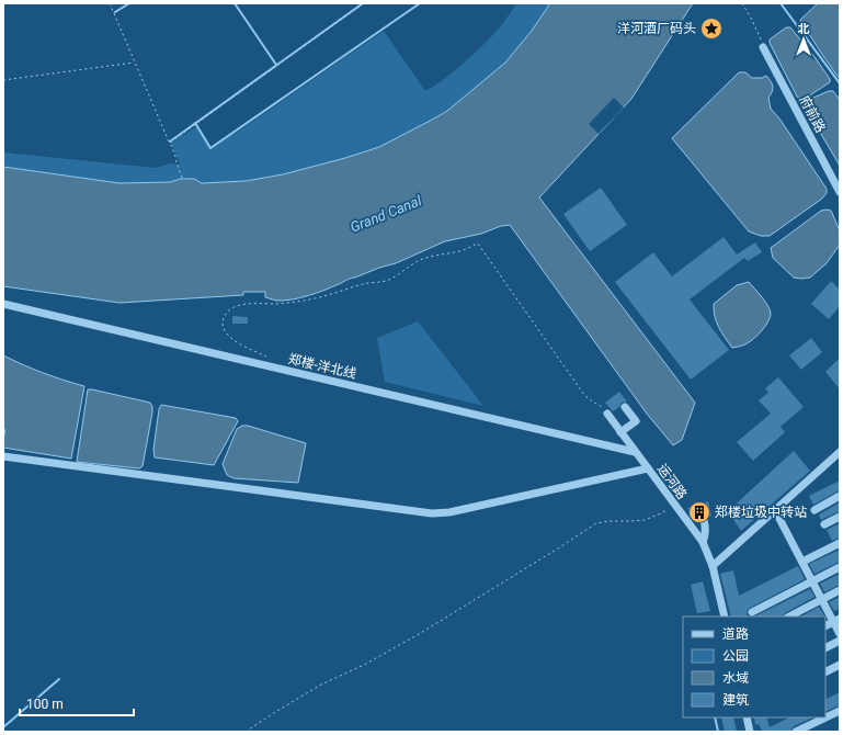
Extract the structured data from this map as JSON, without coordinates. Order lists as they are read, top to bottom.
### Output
{
  "streets": {
    "street": ["府前路", "郑楼-洋北线", "运河路"]
  },
  "crossings": [
    ["郑楼-洋北线", "运河路"]
  ],
  "water": ["Grand Canal"],
  "places": {
    "place": ["洋河酒厂码头"],
    "building": ["郑楼垃圾中转站"]
  },
  "legend": [
    "道路",
    "公园",
    "水域",
    "建筑"
  ],
  "scale_bar": "100 m",
  "north": "top"
}
